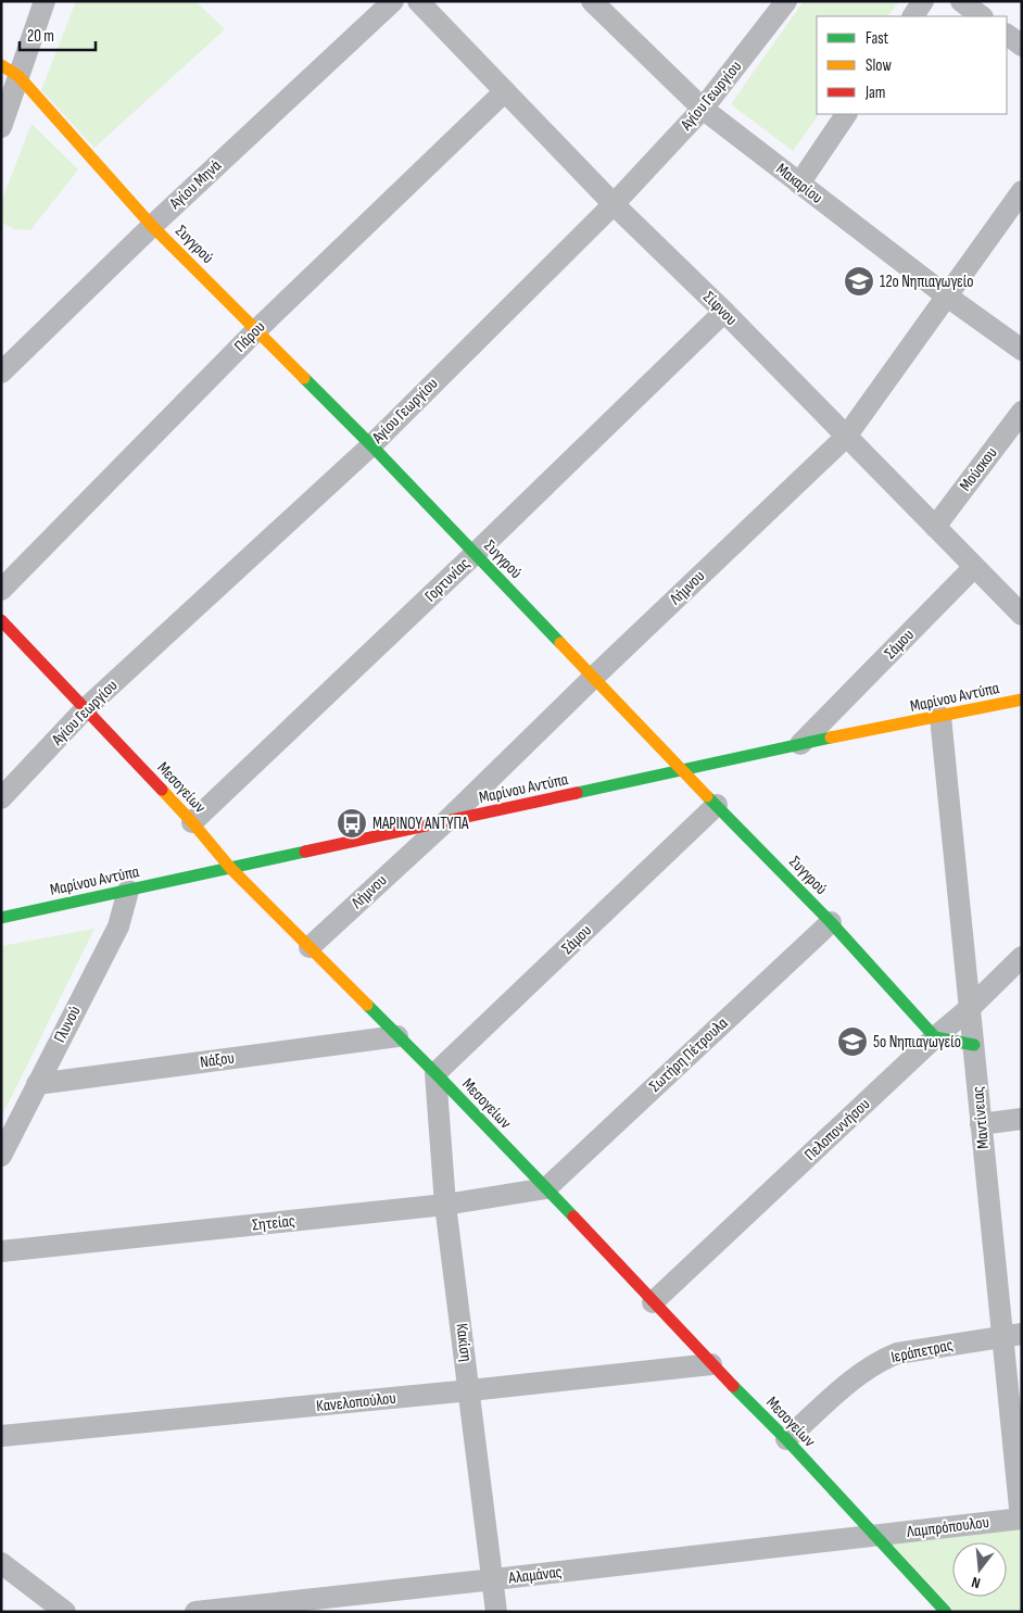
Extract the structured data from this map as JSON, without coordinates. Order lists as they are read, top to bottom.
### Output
{
  "streets": {
    "street": [
      "Αγίου Γεωργίου",
      "Μακαρίου",
      "Αγίου Μηνά",
      "Συγγρού",
      "Σίφνου",
      "Πάρου",
      "Μούσκου",
      "Γορτυνίας",
      "Λήμνου",
      "Σάμου",
      "Μαρίνου Αντύπα",
      "Μεσογείων",
      "Γλυνού",
      "Σωτήρη Πέτρουλα",
      "Νάξου",
      "Μαντίνειας",
      "Πελοποννήσου",
      "Σητείας",
      "Κακίση",
      "Ιεράπετρας",
      "Κανελοπούλου",
      "Λαμπρόπουλου",
      "Αλαμάνας"
    ]
  },
  "crossings": [
    ["Αγίου Γεωργίου", "Μακαρίου"],
    ["Αγίου Γεωργίου", "Συγγρού"],
    ["Αγίου Γεωργίου", "Σίφνου"],
    ["Αγίου Γεωργίου", "Μεσογείων"],
    ["Μακαρίου", "Λήμνου"],
    ["Αγίου Μηνά", "Συγγρού"],
    ["Συγγρού", "Πάρου"],
    ["Συγγρού", "Γορτυνίας"],
    ["Συγγρού", "Λήμνου"],
    ["Συγγρού", "Σάμου"],
    ["Συγγρού", "Μαρίνου Αντύπα"],
    ["Συγγρού", "Σωτήρη Πέτρουλα"],
    ["Συγγρού", "Πελοποννήσου"],
    ["Σίφνου", "Πάρου"],
    ["Σίφνου", "Μούσκου"],
    ["Σίφνου", "Γορτυνίας"],
    ["Σίφνου", "Λήμνου"],
    ["Σίφνου", "Σάμου"],
    ["Γορτυνίας", "Μεσογείων"],
    ["Λήμνου", "Μαρίνου Αντύπα"],
    ["Λήμνου", "Μεσογείων"],
    ["Σάμου", "Μαρίνου Αντύπα"],
    ["Σάμου", "Μεσογείων"],
    ["Σάμου", "Κακίση"],
    ["Μαρίνου Αντύπα", "Μεσογείων"],
    ["Μαρίνου Αντύπα", "Γλυνού"],
    ["Μαρίνου Αντύπα", "Μαντίνειας"],
    ["Μεσογείων", "Σωτήρη Πέτρουλα"],
    ["Μεσογείων", "Νάξου"],
    ["Μεσογείων", "Πελοποννήσου"],
    ["Μεσογείων", "Σητείας"],
    ["Μεσογείων", "Κακίση"],
    ["Μεσογείων", "Ιεράπετρας"],
    ["Μεσογείων", "Κανελοπούλου"],
    ["Μεσογείων", "Λαμπρόπουλου"],
    ["Μεσογείων", "Αλαμάνας"],
    ["Γλυνού", "Νάξου"],
    ["Σωτήρη Πέτρουλα", "Σητείας"],
    ["Μαντίνειας", "Πελοποννήσου"],
    ["Μαντίνειας", "Ιεράπετρας"],
    ["Μαντίνειας", "Λαμπρόπουλου"],
    ["Σητείας", "Κακίση"],
    ["Κακίση", "Κανελοπούλου"],
    ["Κακίση", "Αλαμάνας"],
    ["Λαμπρόπουλου", "Αλαμάνας"]
  ],
  "places": {
    "school or university": ["12ο Νηπιαγωγείο", "5ο Νηπιαγωγείο"],
    "bus stop": ["ΜΑΡΙΝΟΥ ΑΝΤΥΠΑ"]
  },
  "legend": ["Fast", "Slow", "Jam"],
  "scale_bar": "20 m",
  "north": "bottom"
}
